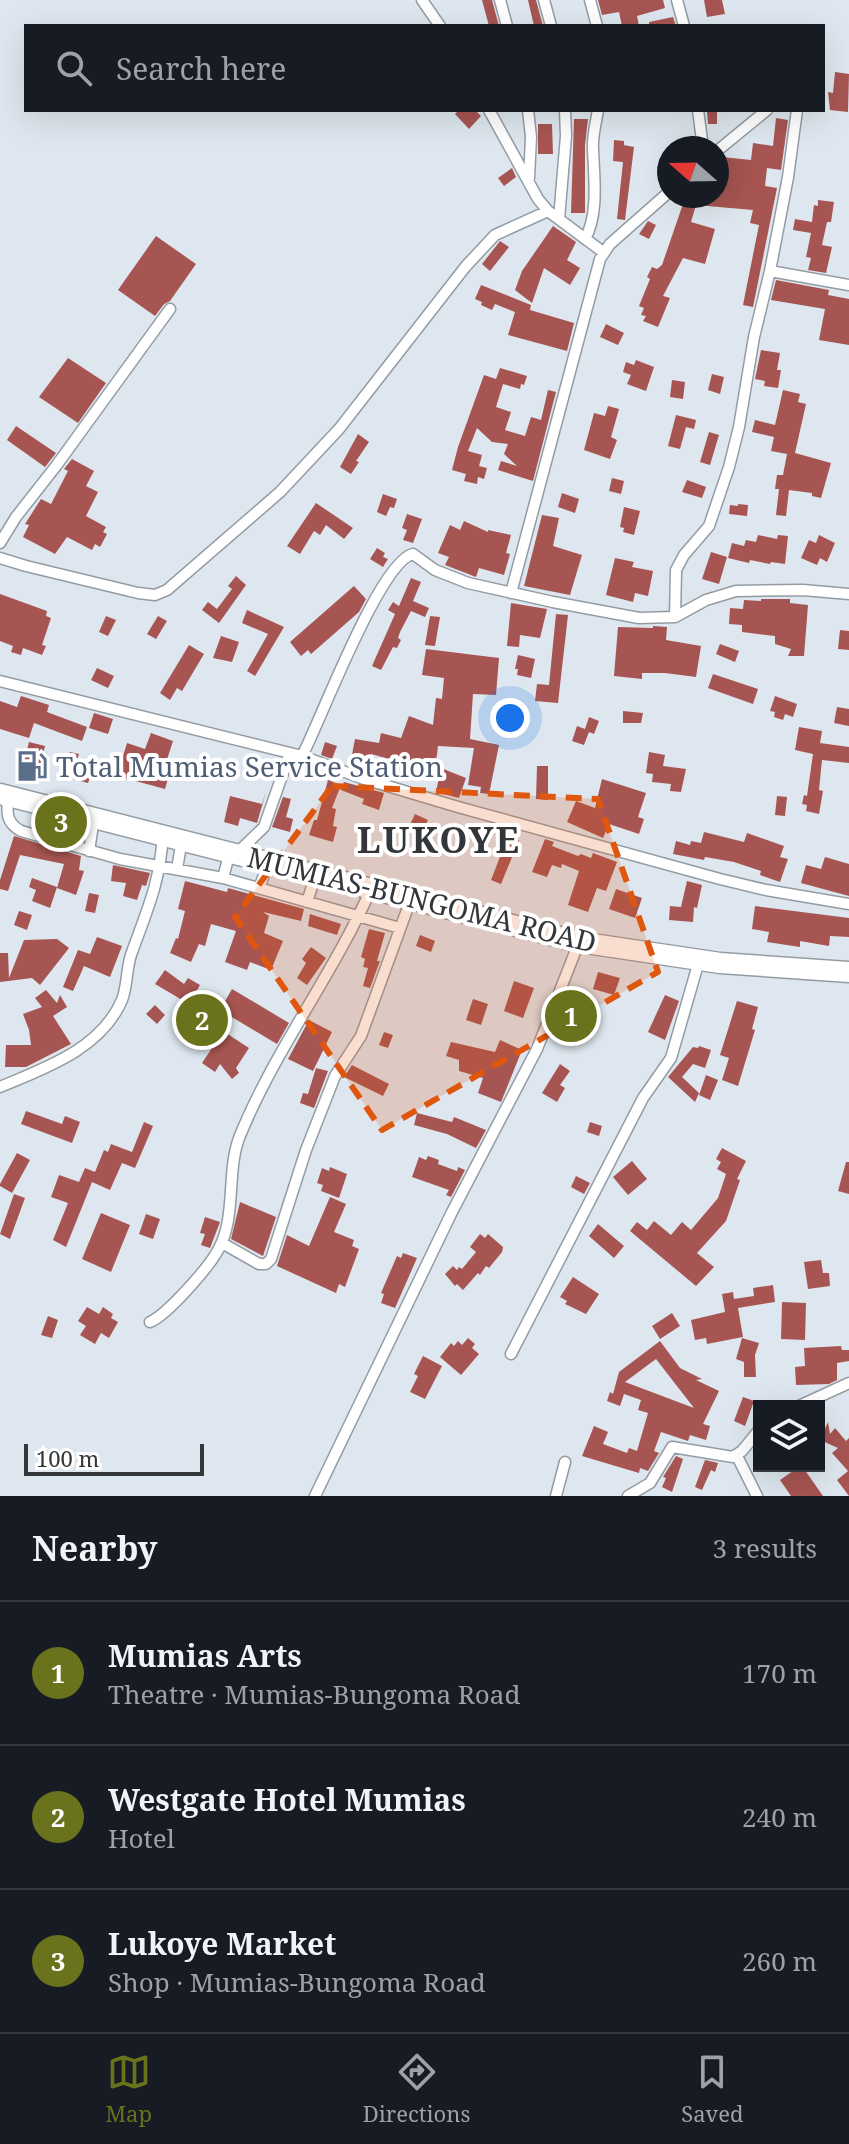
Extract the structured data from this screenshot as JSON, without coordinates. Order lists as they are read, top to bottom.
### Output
{
  "streets": {
    "highway": ["MUMIAS-BUNGOMA ROAD"]
  },
  "districts": ["LUKOYE"],
  "places": {
    "fuel station": ["Total Mumias Service Station"]
  },
  "scale_bar": "100 m",
  "north": "left",
  "page": {
    "search": "Search here",
    "pins": ["3", "1", "2"],
    "scale": "100 m",
    "heading": ["Nearby", "3 results"],
    "list": [
      {
        "mark": "1",
        "name": "Mumias Arts",
        "note": "Theatre · Mumias-Bungoma Road",
        "value": "170 m"
      },
      {
        "mark": "2",
        "name": "Westgate Hotel Mumias",
        "note": "Hotel",
        "value": "240 m"
      },
      {
        "mark": "3",
        "name": "Lukoye Market",
        "note": "Shop · Mumias-Bungoma Road",
        "value": "260 m"
      }
    ],
    "nav": ["Map", "Directions", "Saved"]
  }
}
